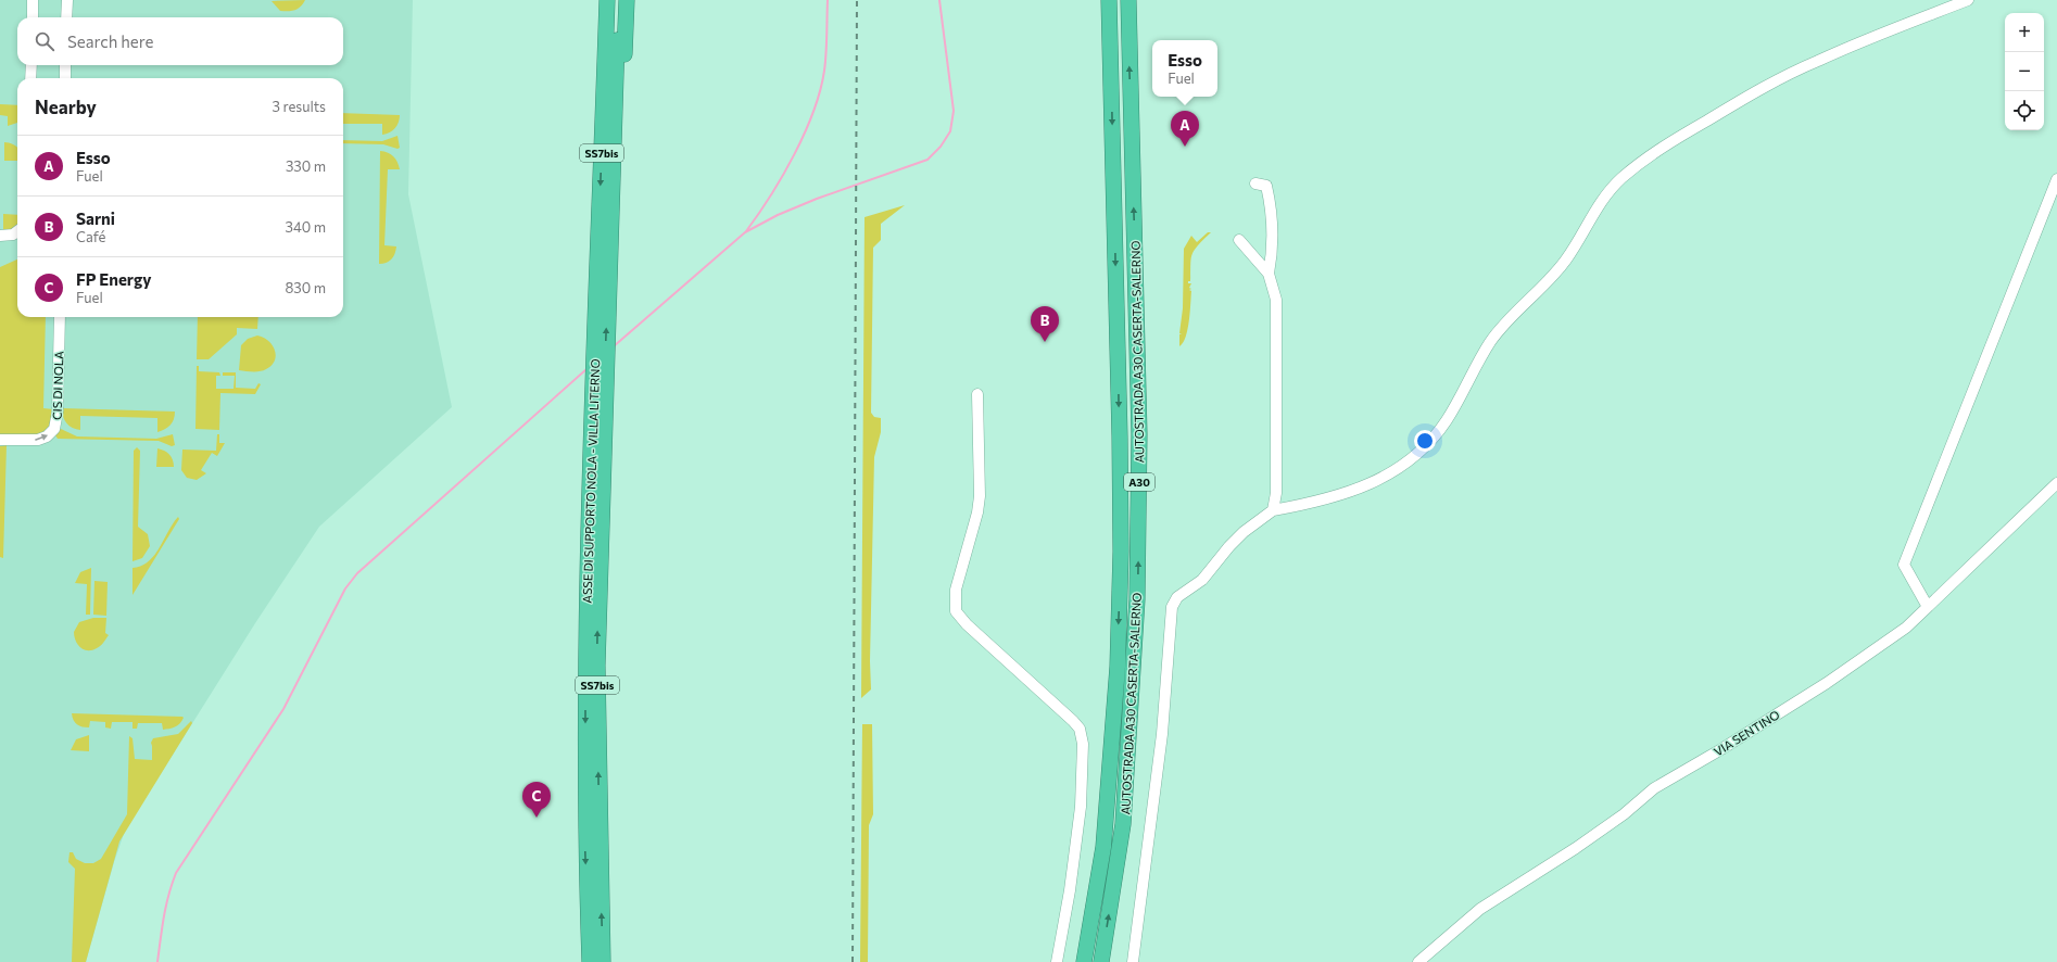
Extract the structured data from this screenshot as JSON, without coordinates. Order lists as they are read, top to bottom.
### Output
{
  "streets": {
    "highway": [
      "SS7bis",
      "AUTOSTRADA A30 CASERTA-SALERNO",
      "ASSE DI SUPPORTO NOLA - VILLA LITERNO",
      "A30"
    ],
    "street": ["CIS DI NOLA", "VIA SENTINO"]
  },
  "one_way": ["CIS DI NOLA"],
  "page": {
    "map_buttons": ["+", "−"],
    "search": "Search here",
    "popup": ["Esso", "Fuel"],
    "heading": ["Nearby", "3 results"],
    "pins": ["A", "B", "C"],
    "list": [
      {
        "mark": "A",
        "name": "Esso",
        "note": "Fuel",
        "value": "330 m"
      },
      {
        "mark": "B",
        "name": "Sarni",
        "note": "Café",
        "value": "340 m"
      },
      {
        "mark": "C",
        "name": "FP Energy",
        "note": "Fuel",
        "value": "830 m"
      }
    ]
  }
}
